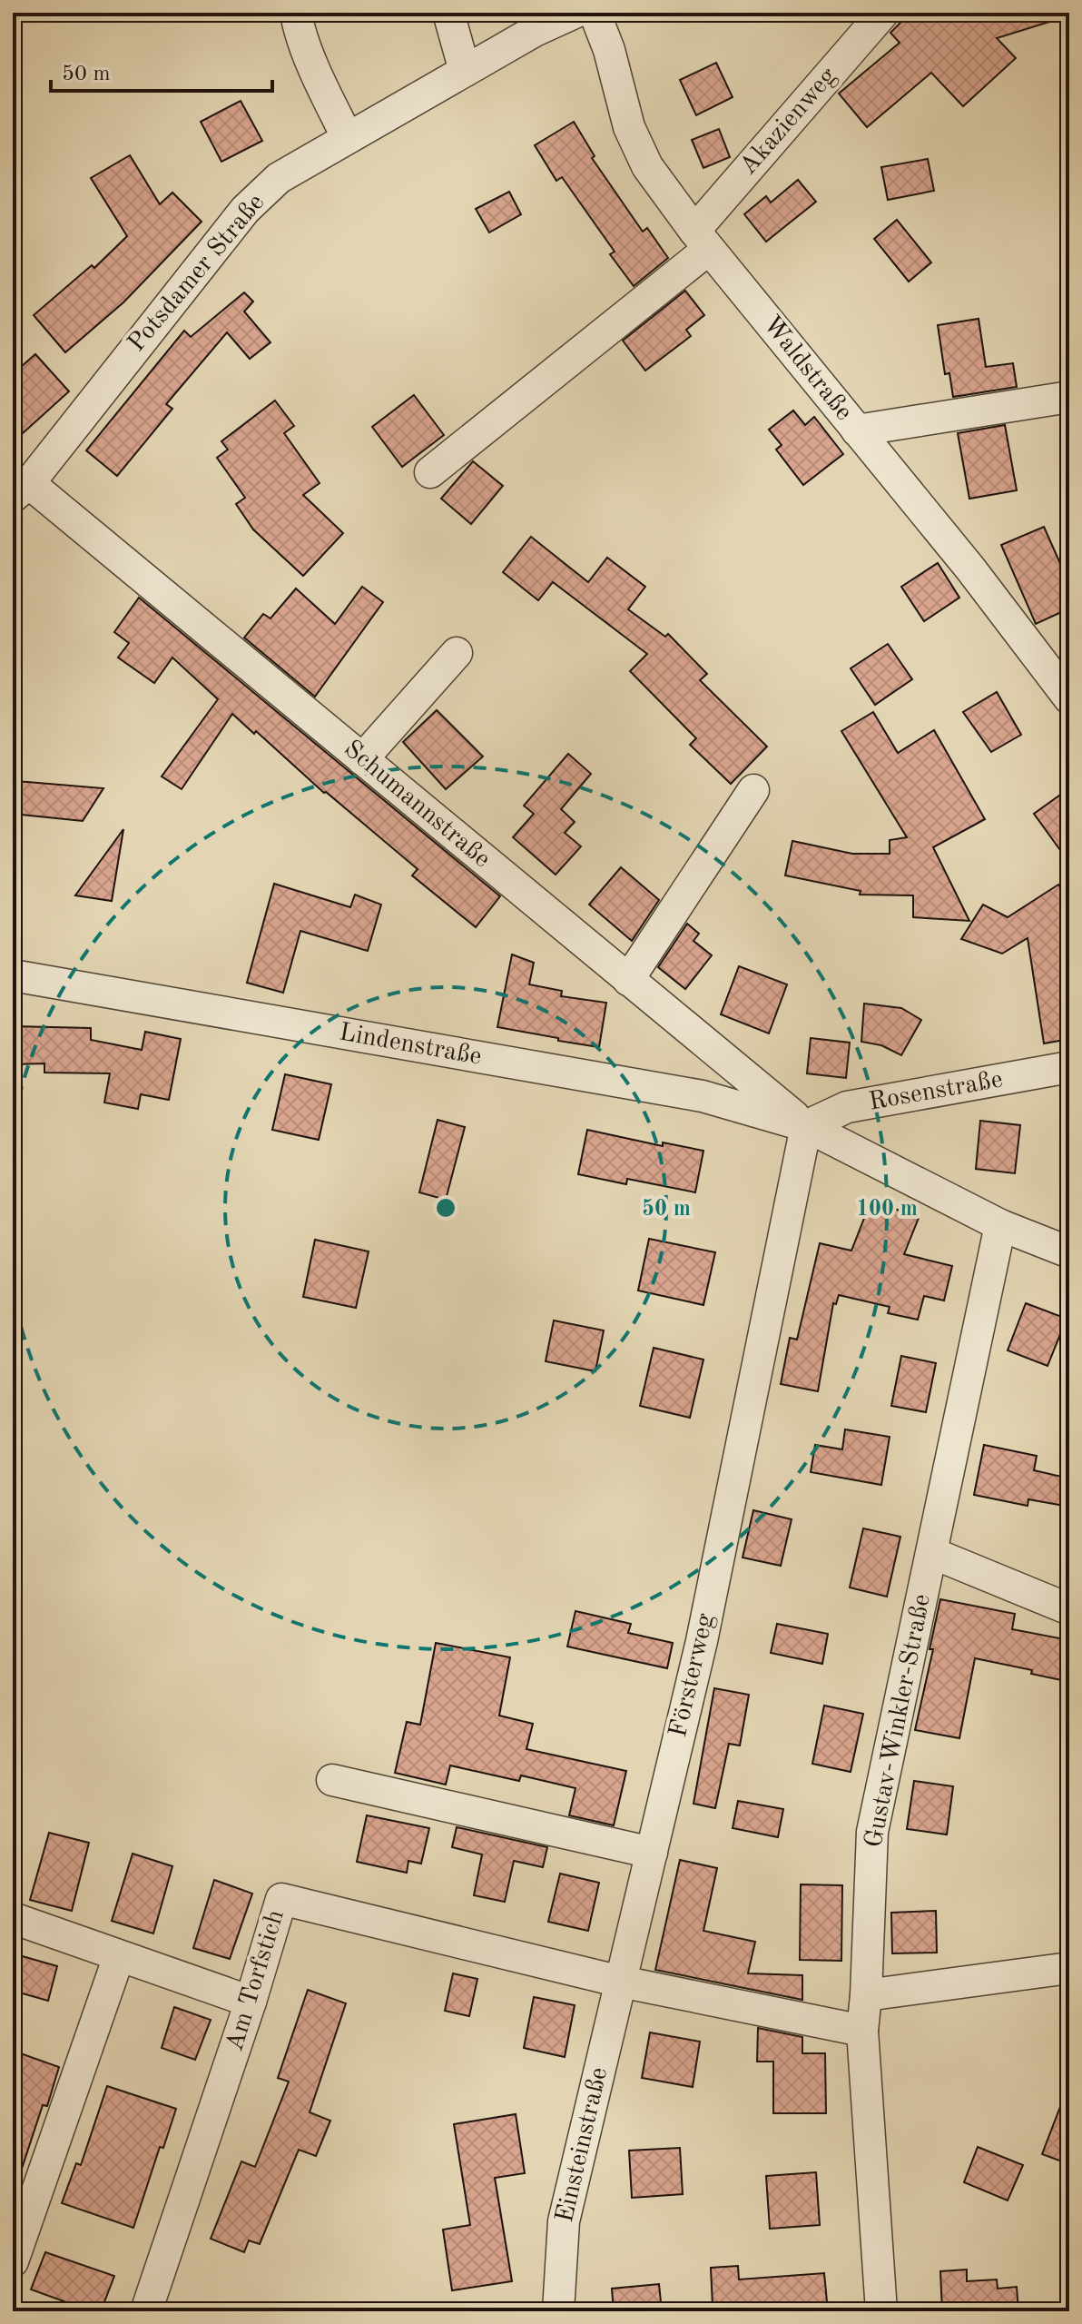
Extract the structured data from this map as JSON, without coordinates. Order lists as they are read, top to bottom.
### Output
{
  "streets": {
    "street": [
      "Akazienweg",
      "Potsdamer Straße",
      "Waldstraße",
      "Schumannstraße",
      "Lindenstraße",
      "Rosenstraße",
      "Försterweg",
      "Gustav-Winkler-Straße",
      "Am Torfstich",
      "Einsteinstraße"
    ]
  },
  "crossings": [
    ["Akazienweg", "Waldstraße"],
    ["Potsdamer Straße", "Schumannstraße"],
    ["Schumannstraße", "Lindenstraße"],
    ["Schumannstraße", "Rosenstraße"],
    ["Schumannstraße", "Försterweg"],
    ["Lindenstraße", "Rosenstraße"],
    ["Lindenstraße", "Försterweg"],
    ["Rosenstraße", "Försterweg"],
    ["Försterweg", "Am Torfstich"],
    ["Försterweg", "Einsteinstraße"],
    ["Am Torfstich", "Einsteinstraße"]
  ],
  "scale_bar": "50 m",
  "rings": ["50 m", "100 m"]
}
